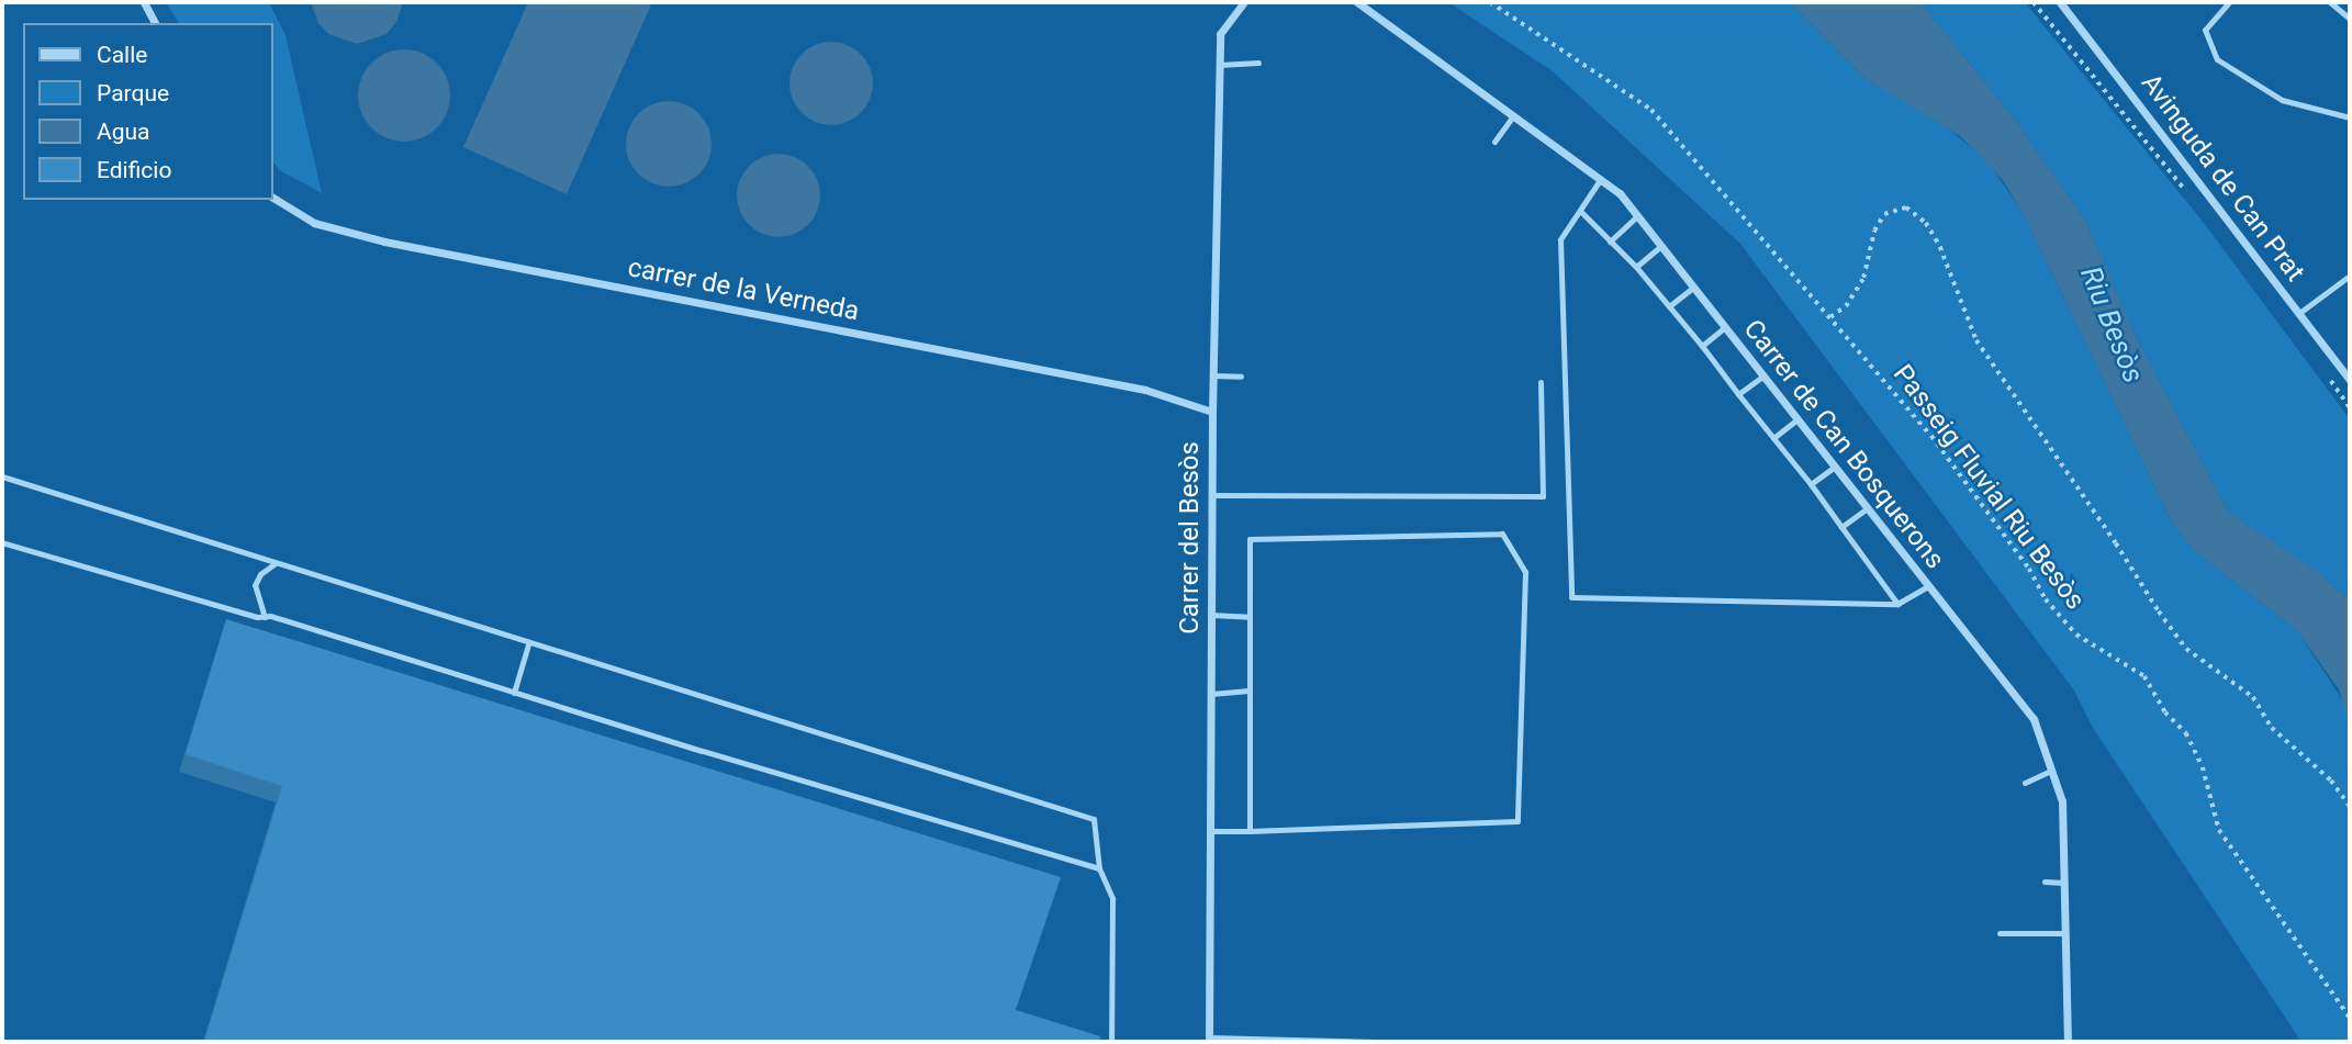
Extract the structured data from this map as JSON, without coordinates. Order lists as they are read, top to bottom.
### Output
{
  "streets": {
    "street": [
      "Avinguda de Can Prat",
      "carrer de la Verneda",
      "Carrer de Can Bosquerons",
      "Carrer del Besòs"
    ],
    "path": ["Passeig Fluvial Riu Besòs"]
  },
  "crossings": [
    ["carrer de la Verneda", "Carrer del Besòs"]
  ],
  "water": ["Riu Besòs"],
  "legend": [
    "Calle",
    "Parque",
    "Agua",
    "Edificio"
  ]
}
